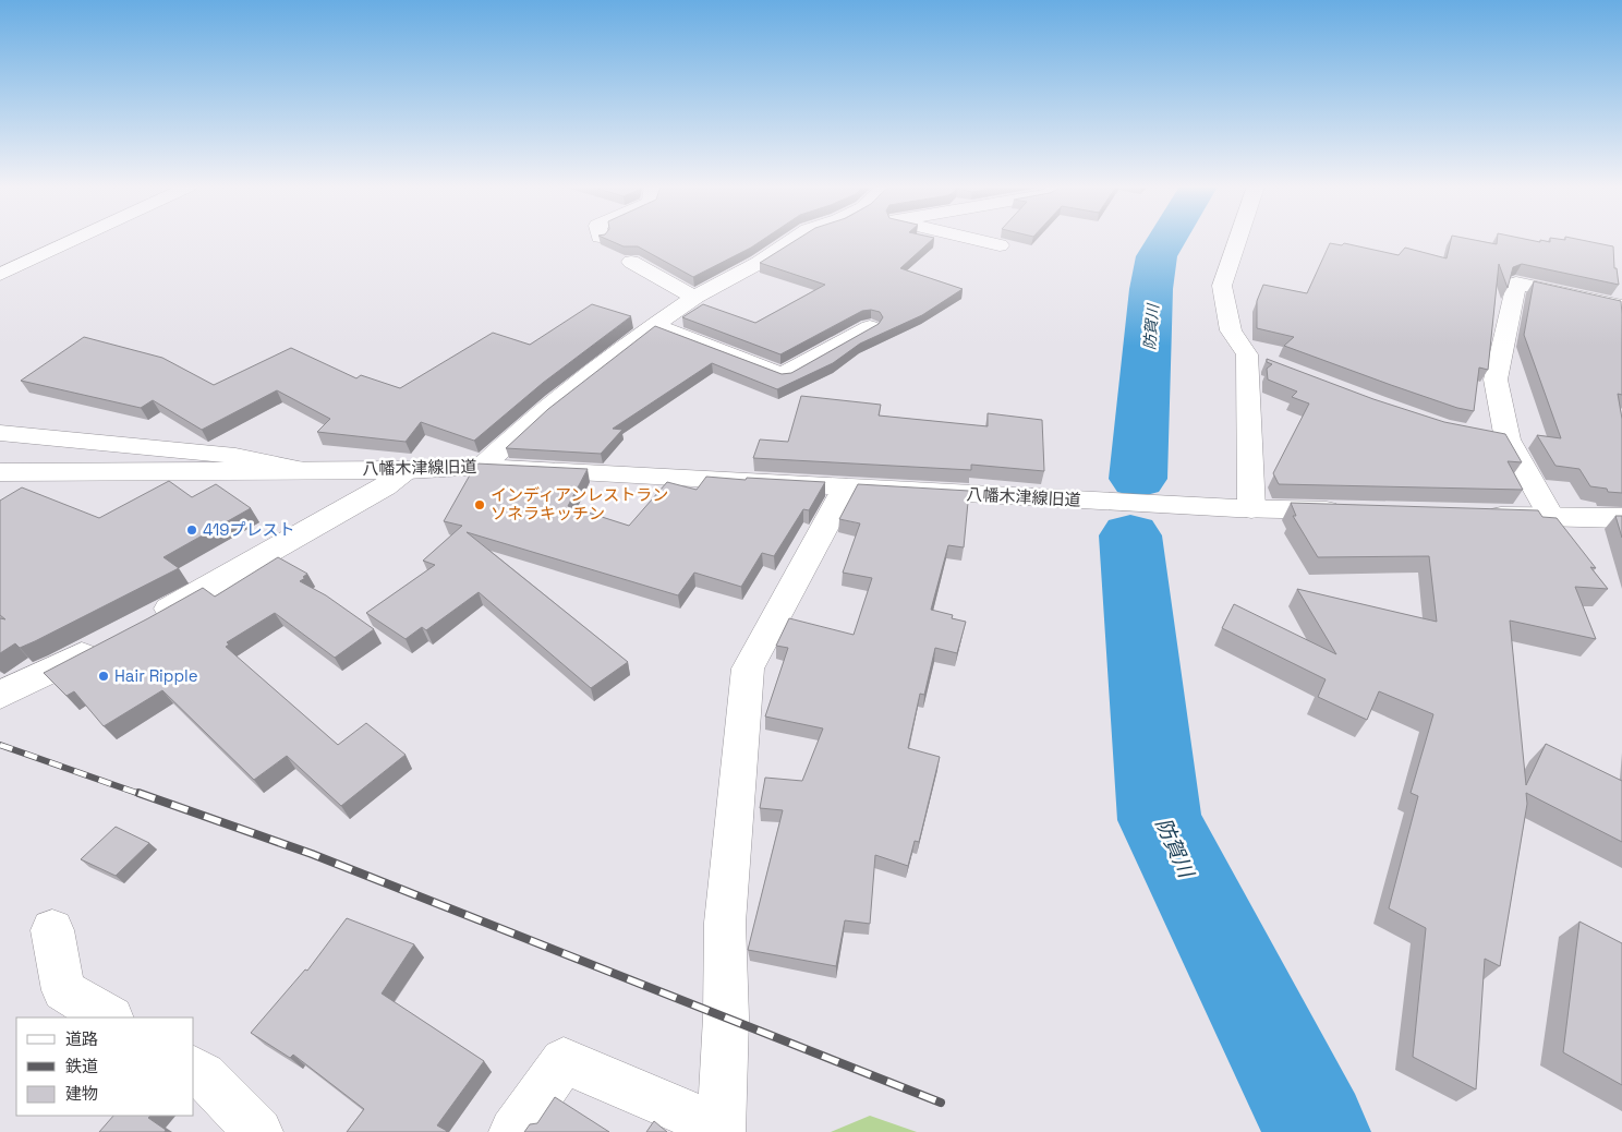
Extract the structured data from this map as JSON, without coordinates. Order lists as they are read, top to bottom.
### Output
{
  "streets": {
    "street": ["八幡木津線旧道"]
  },
  "water": ["防賀川"],
  "places": ["インディアンレストラン ソネラキッチン", "419プレスト", "Hair Ripple"],
  "legend": ["道路", "鉄道", "建物"]
}
